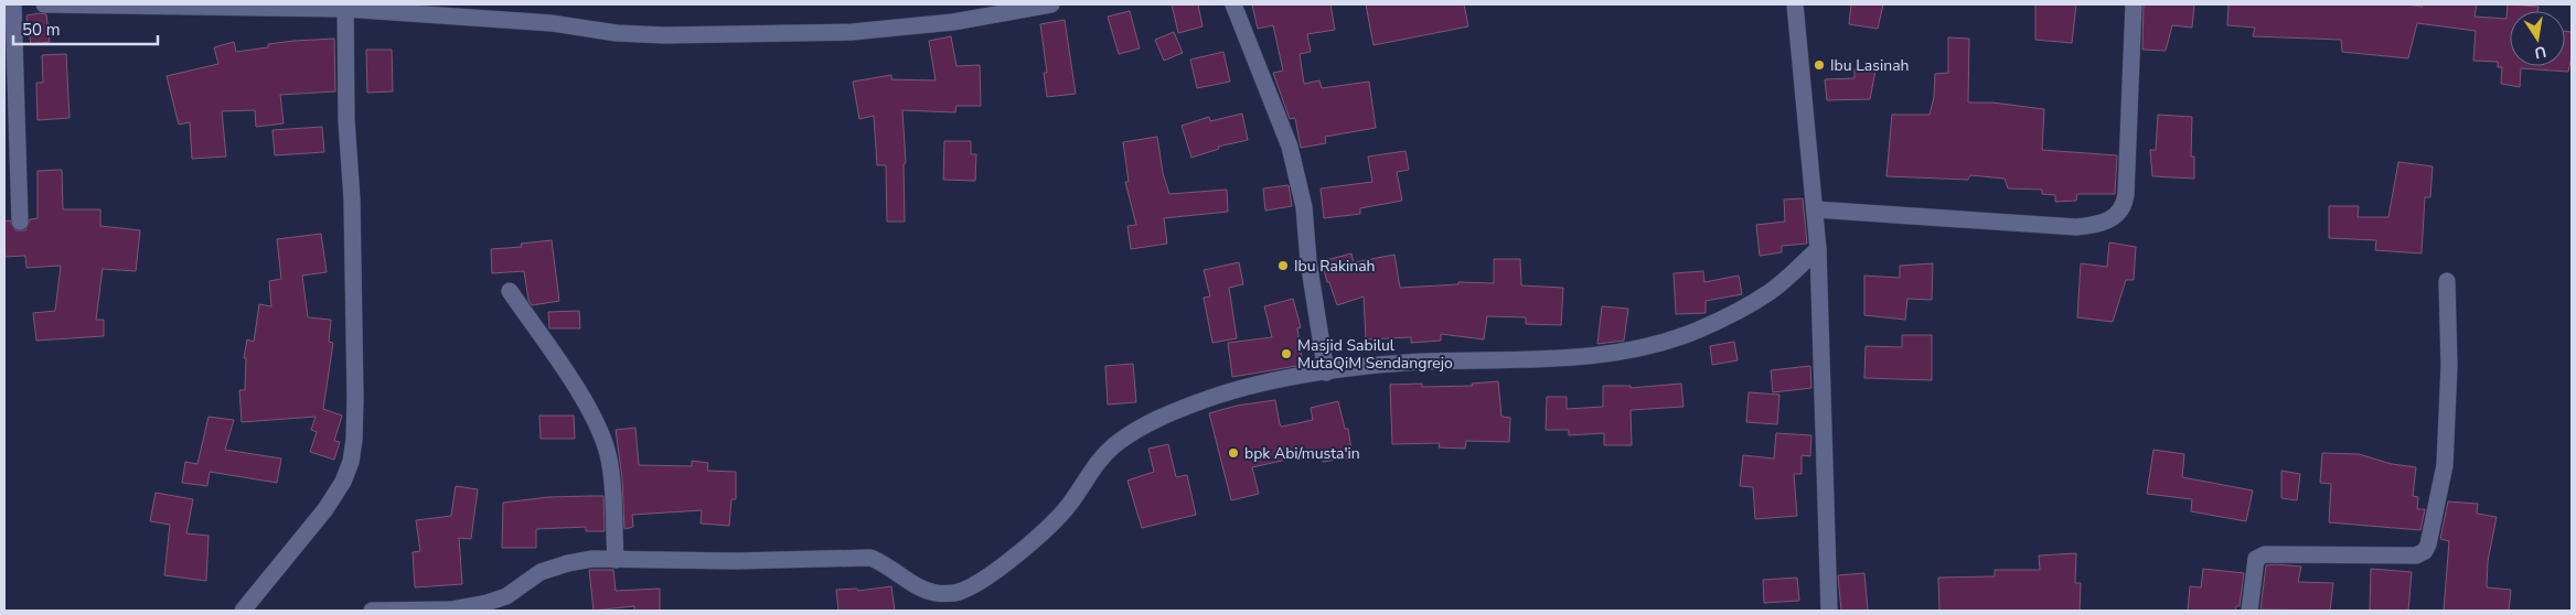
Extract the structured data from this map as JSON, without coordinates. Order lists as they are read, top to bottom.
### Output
{
  "places": [
    "Ibu Lasinah",
    "Ibu Rakinah",
    "Masjid Sabilul MutaQiM Sendangrejo",
    "bpk Abi/musta'in"
  ],
  "scale_bar": "50 m",
  "north": "bottom"
}
